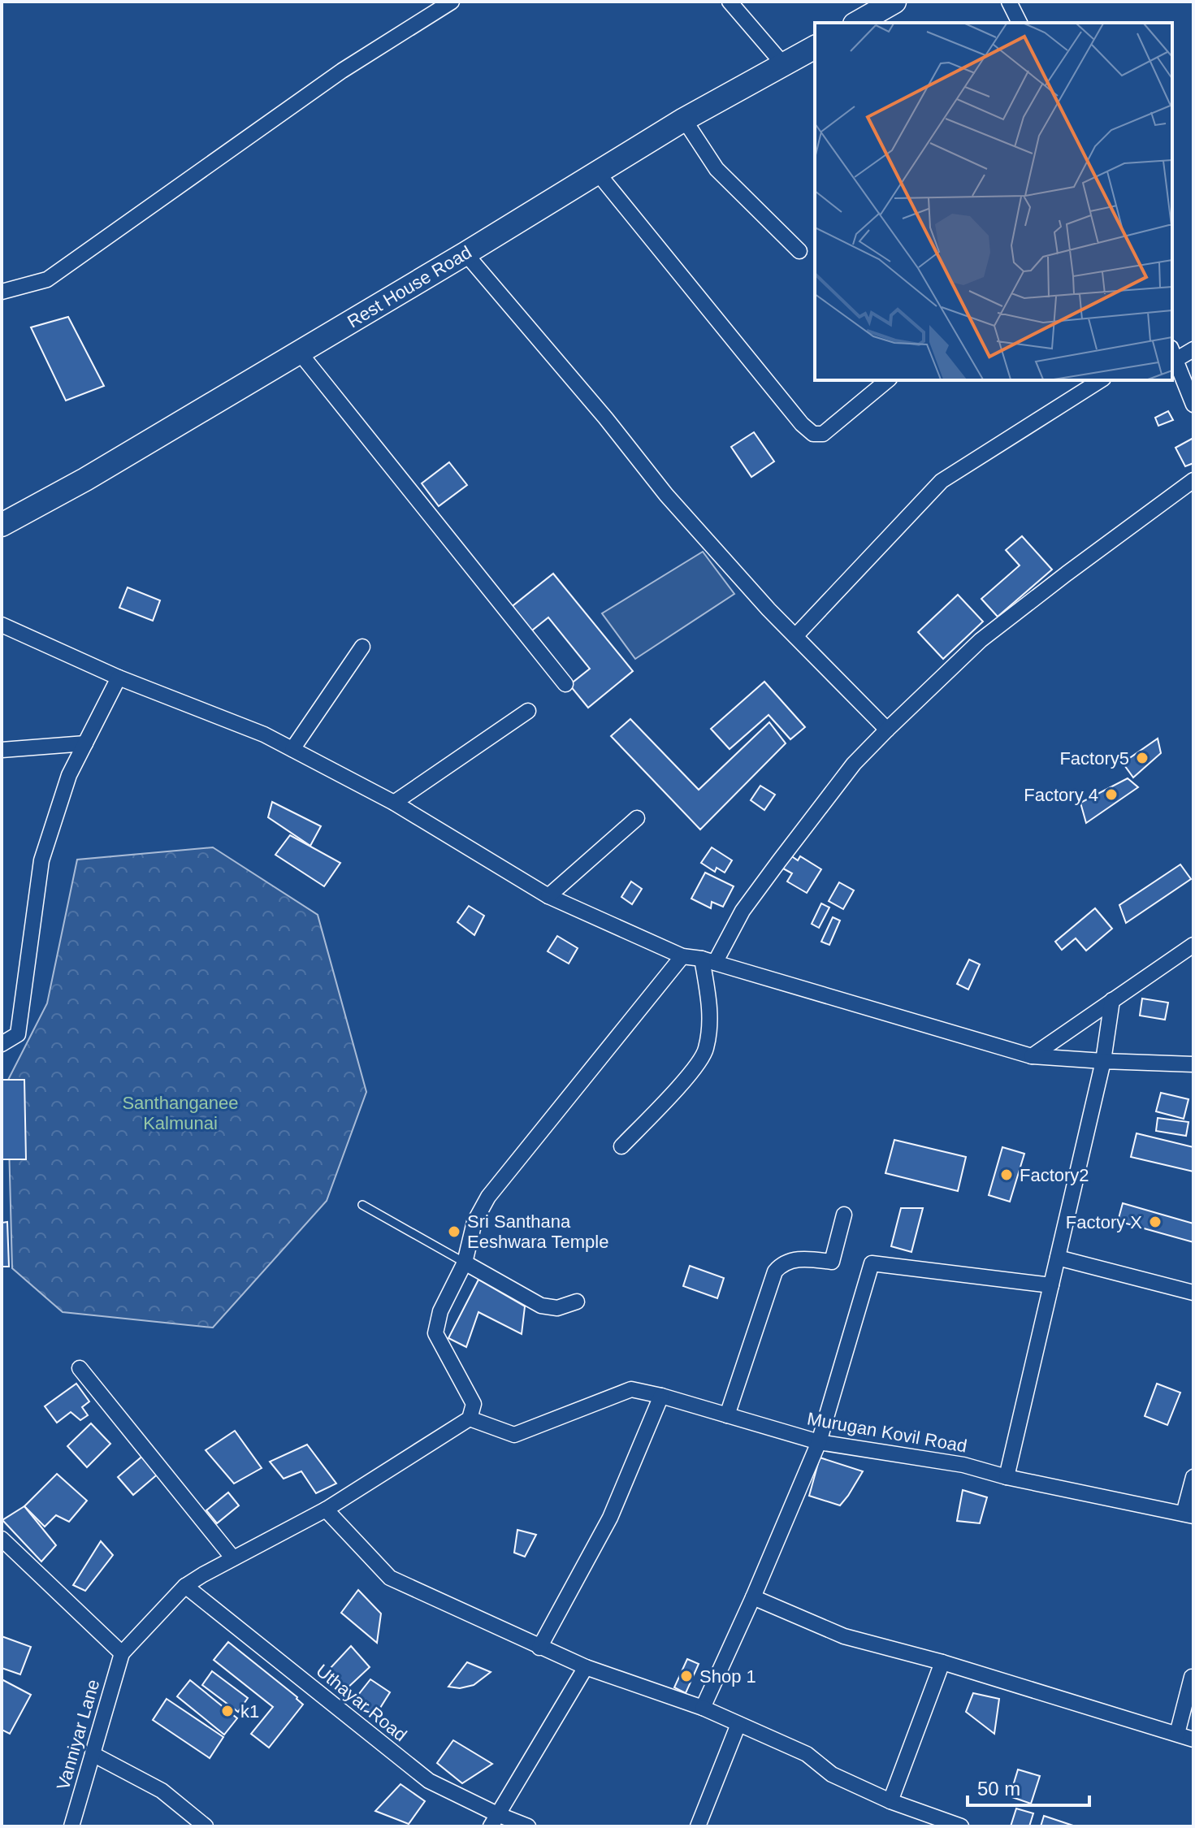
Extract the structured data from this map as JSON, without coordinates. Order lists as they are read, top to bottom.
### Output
{
  "streets": {
    "main road": ["Rest House Road"],
    "street": ["Murugan Kovil Road", "Uthayar Road", "Vanniyar Lane"]
  },
  "parks": ["Santhanganee Kalmunai"],
  "places": [
    "Factory5",
    "Factory 4",
    "Factory2",
    "Factory X",
    "Sri Santhana Eeshwara Temple",
    "Shop 1",
    "k1"
  ],
  "scale_bar": "50 m"
}
